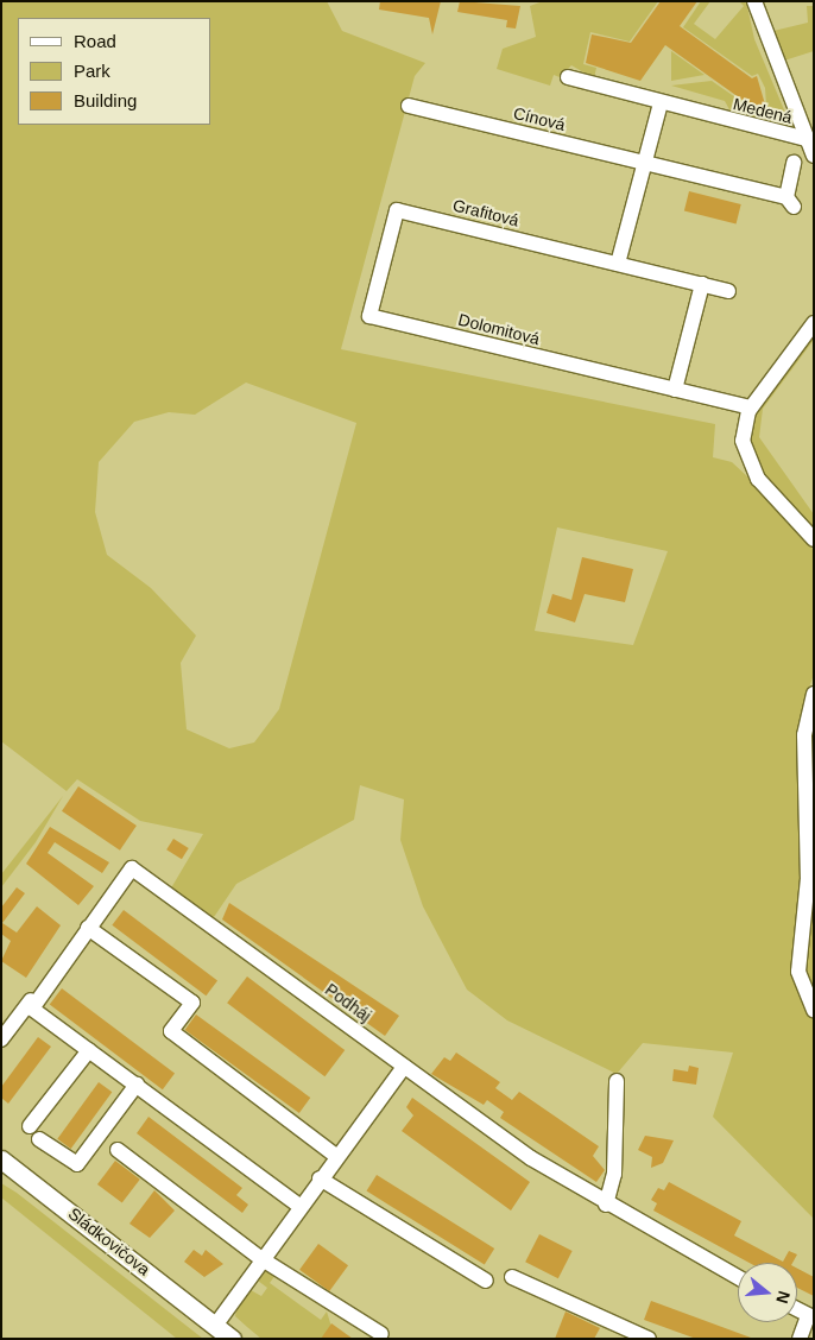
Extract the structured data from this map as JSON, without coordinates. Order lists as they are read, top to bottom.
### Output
{
  "streets": {
    "main road": ["Sládkovičova"],
    "street": [
      "Medená",
      "Cínová",
      "Grafitová",
      "Dolomitová",
      "Podháj"
    ]
  },
  "crossings": [
    ["Grafitová", "Dolomitová"]
  ],
  "legend": ["Road", "Park", "Building"],
  "north": "right"
}
